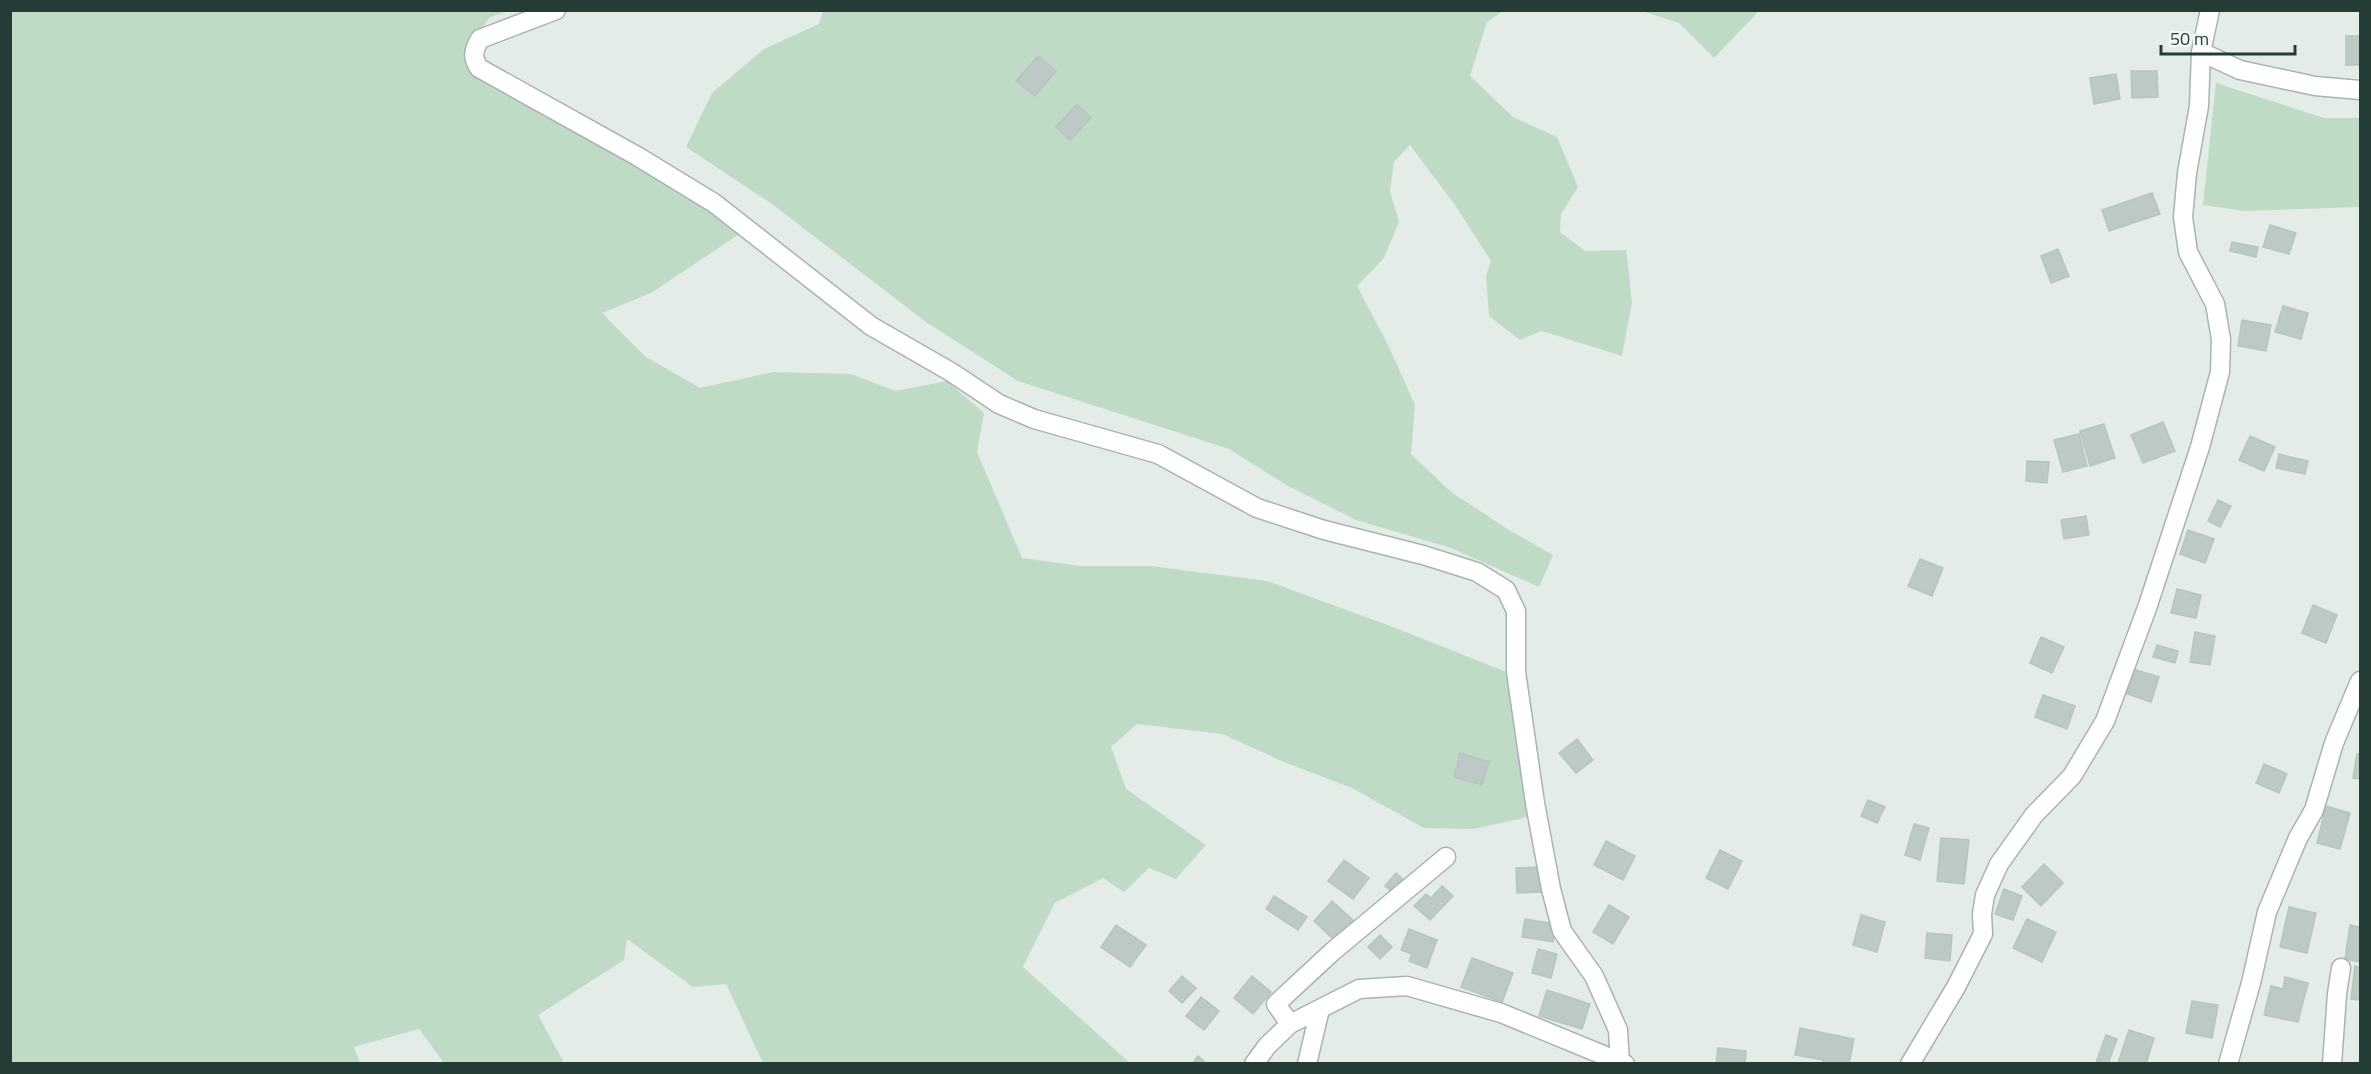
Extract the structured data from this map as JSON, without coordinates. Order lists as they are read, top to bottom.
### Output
{
  "scale_bar": "50 m"
}
